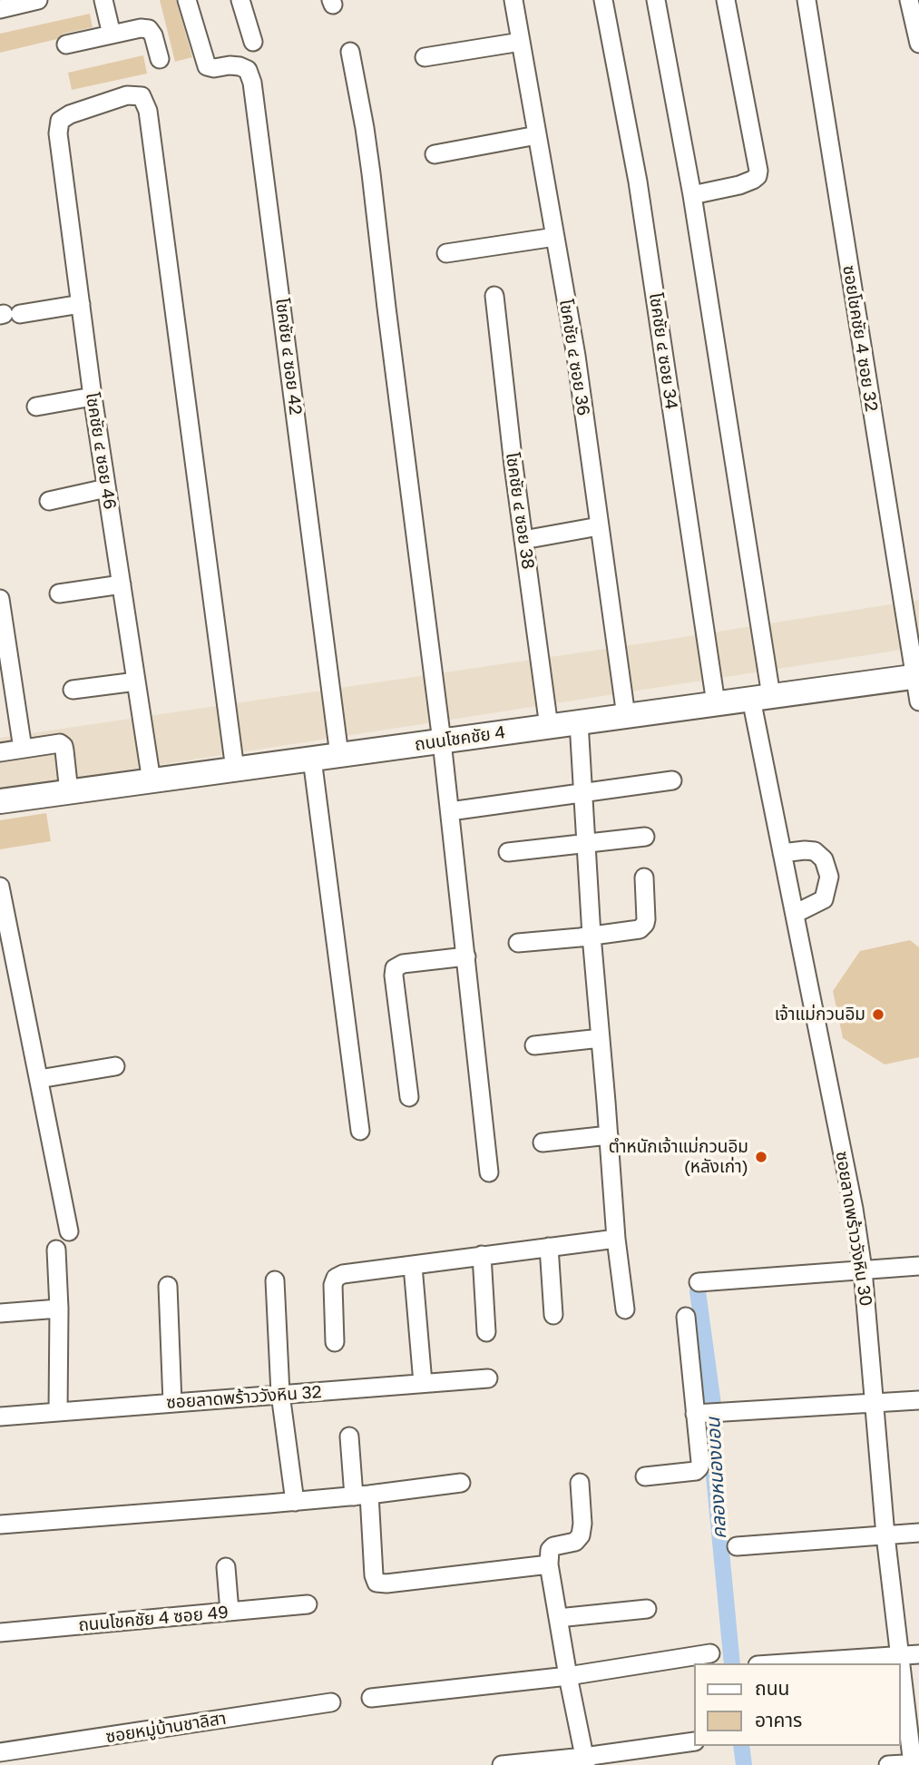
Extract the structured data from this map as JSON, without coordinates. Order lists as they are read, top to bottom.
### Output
{
  "streets": {
    "street": [
      "ซอยโชคชัย 4 ซอย 32",
      "โชคชัย ๔ ซอย 34",
      "โชคชัย ๔ ซอย 42",
      "โชคชัย ๔ ซอย 36",
      "โชคชัย ๔ ซอย 46",
      "โชคชัย ๔ ซอย 38",
      "ถนนโชคชัย 4",
      "ซอยลาดพร้าววังหิน 30",
      "ซอยลาดพร้าววังหิน 32",
      "ถนนโชคชัย 4 ซอย 49",
      "ซอยหมู่บ้านชาลิสา"
    ]
  },
  "crossings": [
    ["ซอยโชคชัย 4 ซอย 32", "ถนนโชคชัย 4"],
    ["โชคชัย ๔ ซอย 34", "ถนนโชคชัย 4"],
    ["โชคชัย ๔ ซอย 42", "ถนนโชคชัย 4"],
    ["โชคชัย ๔ ซอย 36", "ถนนโชคชัย 4"],
    ["โชคชัย ๔ ซอย 46", "ถนนโชคชัย 4"],
    ["โชคชัย ๔ ซอย 38", "ถนนโชคชัย 4"],
    ["ถนนโชคชัย 4", "ซอยลาดพร้าววังหิน 30"]
  ],
  "water": ["คลองหนองบอน"],
  "places": ["เจ้าแม่กวนอิม", "ตำหนักเจ้าแม่กวนอิม (หลังเก่า)"],
  "legend": ["ถนน", "อาคาร"]
}
